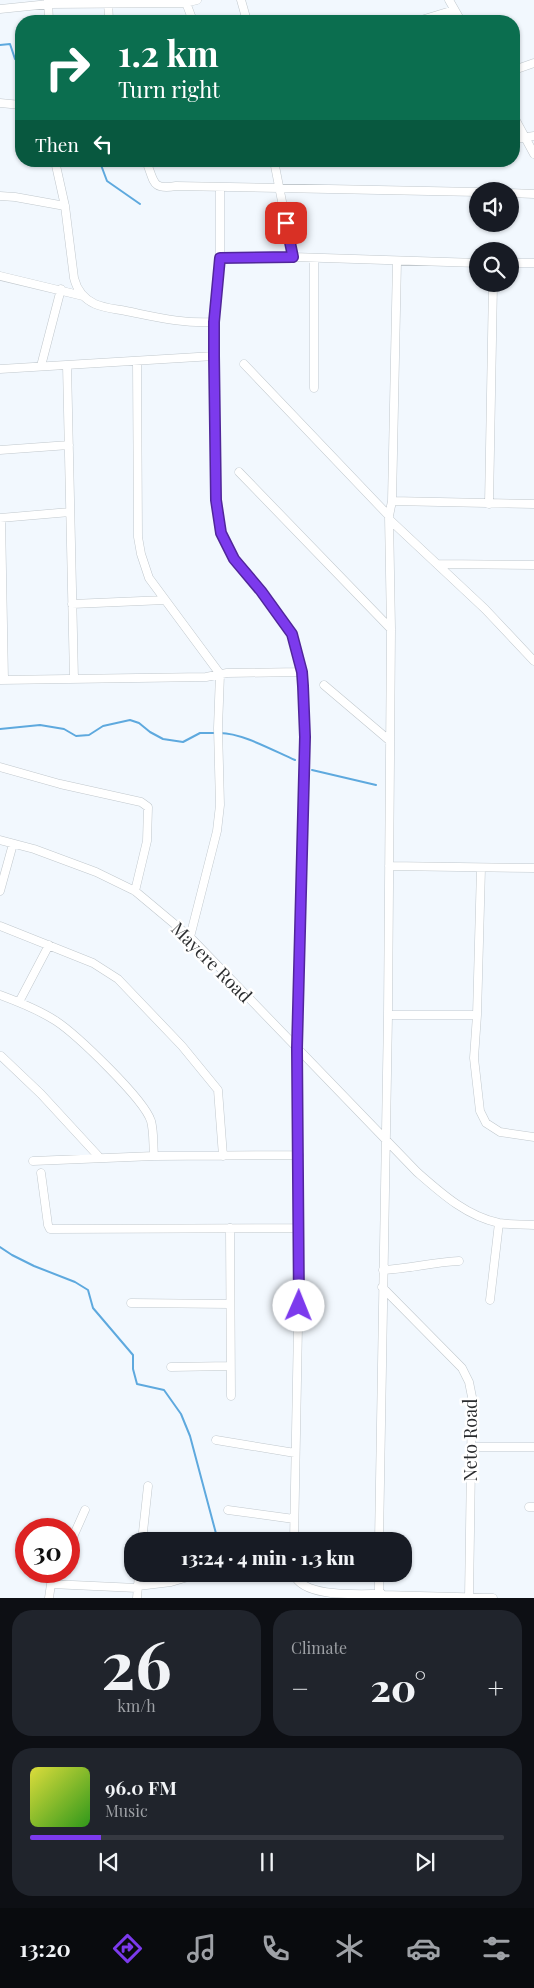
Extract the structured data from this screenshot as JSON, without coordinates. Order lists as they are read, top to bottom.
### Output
{
  "streets": {
    "street": ["Mayere Road", "Neto Road"]
  },
  "page": {
    "turn": ["1.2 km", "Turn right"],
    "then": "Then",
    "limit": "30",
    "trip": "13:24 · 4 min · 1.3 km",
    "tile": [
      ["26", "km/h"],
      "Climate"
    ],
    "heat": ["−", "20°", "+"],
    "song": ["96.0 FM", "Music"],
    "tabs": "13:20"
  }
}
